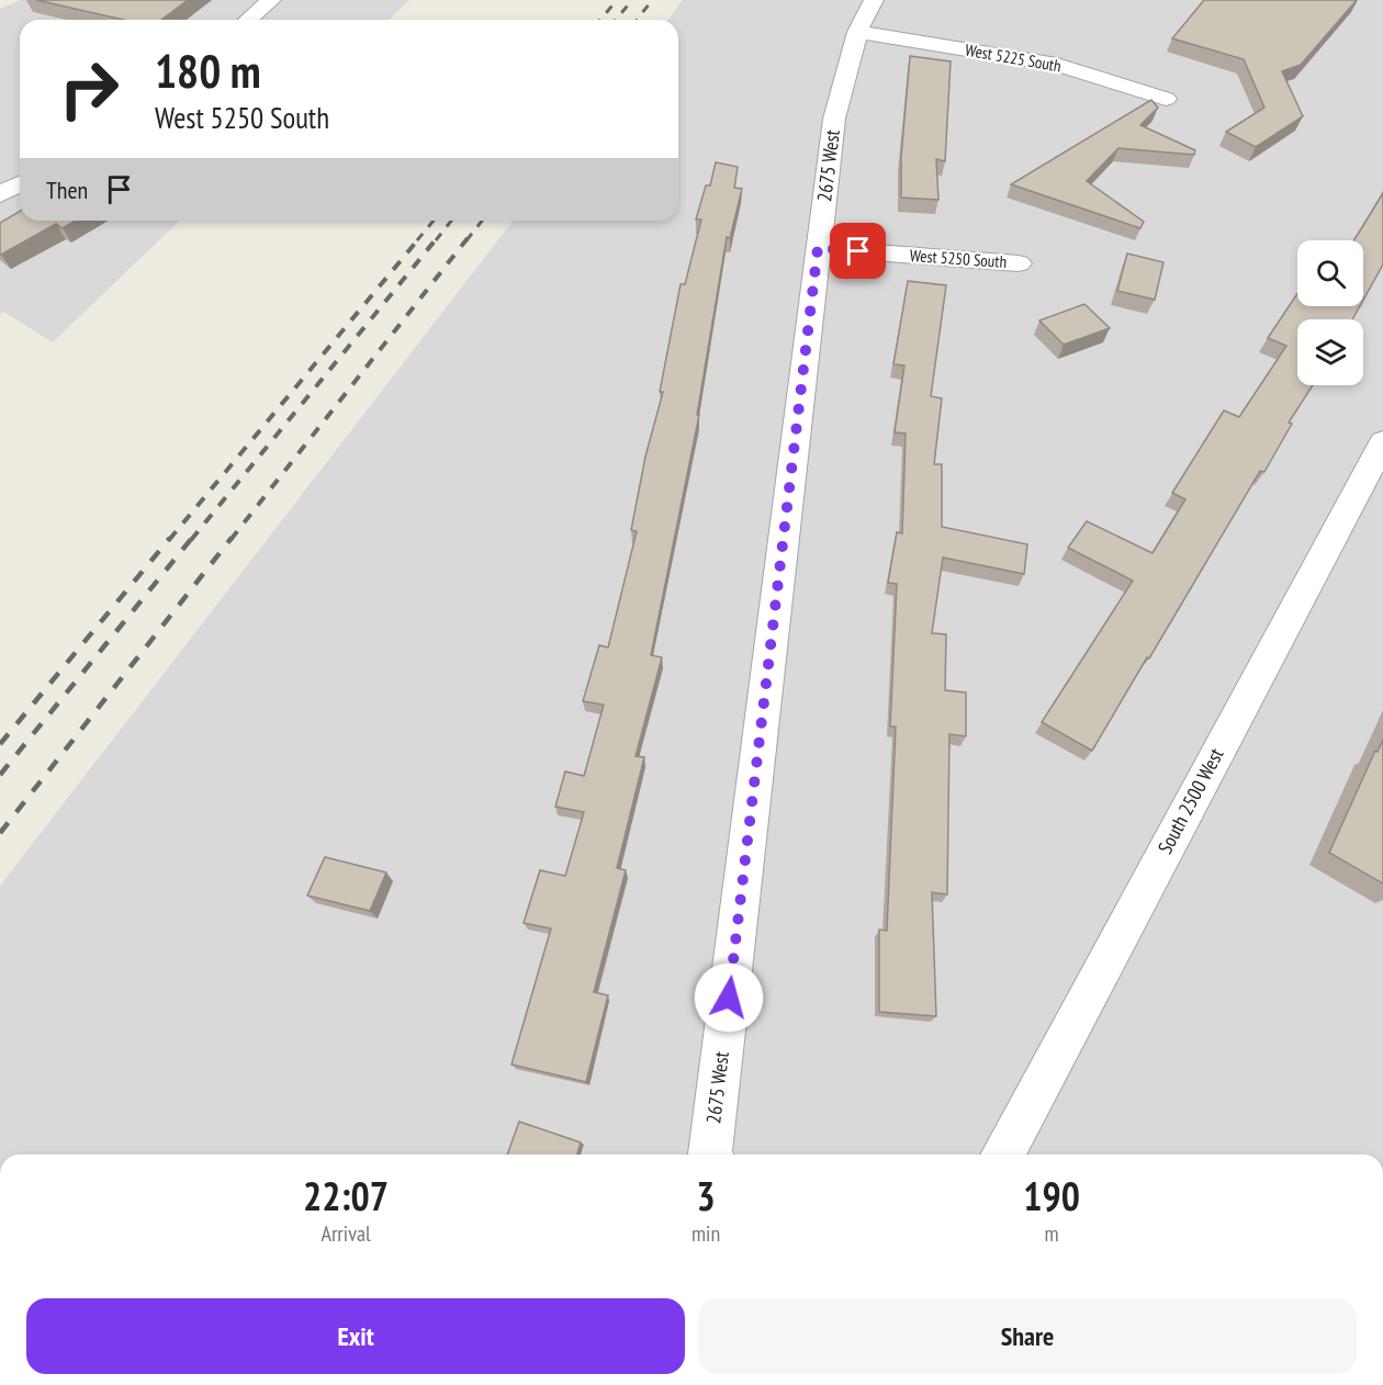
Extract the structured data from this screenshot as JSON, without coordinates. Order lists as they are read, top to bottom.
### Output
{
  "streets": {
    "street": [
      "West 5225 South",
      "2675 West",
      "West 5250 South",
      "South 2500 West"
    ]
  },
  "crossings": [
    ["West 5225 South", "2675 West"],
    ["2675 West", "West 5250 South"]
  ],
  "page": {
    "turn": ["180 m", "West 5250 South"],
    "then": "Then",
    "eta": [
      "22:07",
      "Arrival",
      "3",
      "min",
      "190",
      "m"
    ],
    "buttons": ["Exit", "Share"]
  }
}
